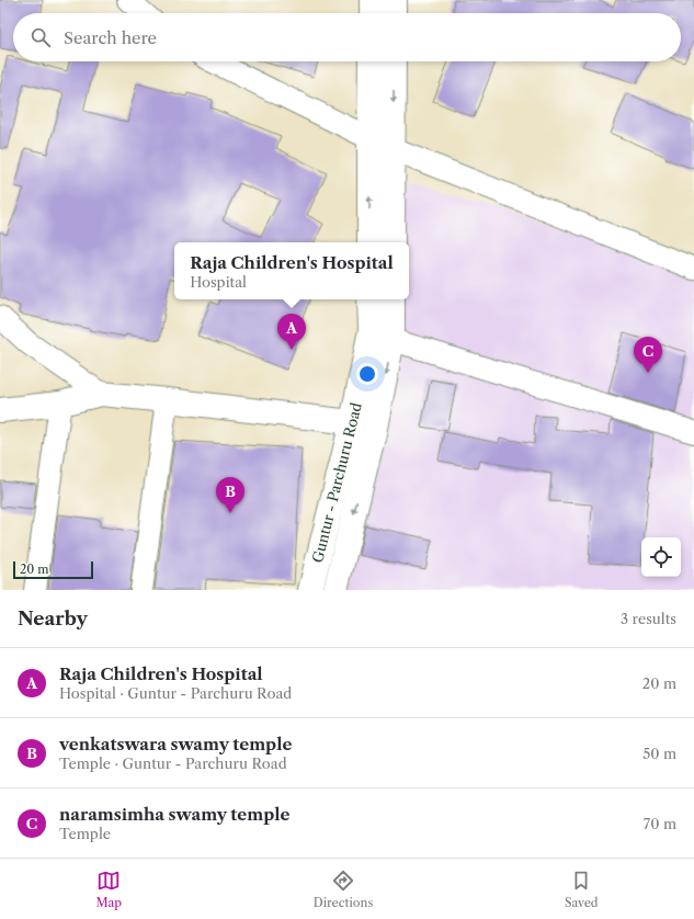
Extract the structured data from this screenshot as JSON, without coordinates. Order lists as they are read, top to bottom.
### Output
{
  "streets": {
    "main road": ["Guntur - Parchuru Road"]
  },
  "scale_bar": "20 m",
  "page": {
    "search": "Search here",
    "popup": ["Raja Children's Hospital", "Hospital"],
    "pins": ["A", "C", "B"],
    "scale": "20 m",
    "heading": ["Nearby", "3 results"],
    "list": [
      {
        "mark": "A",
        "name": "Raja Children's Hospital",
        "note": "Hospital · Guntur - Parchuru Road",
        "value": "20 m"
      },
      {
        "mark": "B",
        "name": "venkatswara swamy temple",
        "note": "Temple · Guntur - Parchuru Road",
        "value": "50 m"
      },
      {
        "mark": "C",
        "name": "naramsimha swamy temple",
        "note": "Temple",
        "value": "70 m"
      }
    ],
    "nav": ["Map", "Directions", "Saved"]
  }
}
